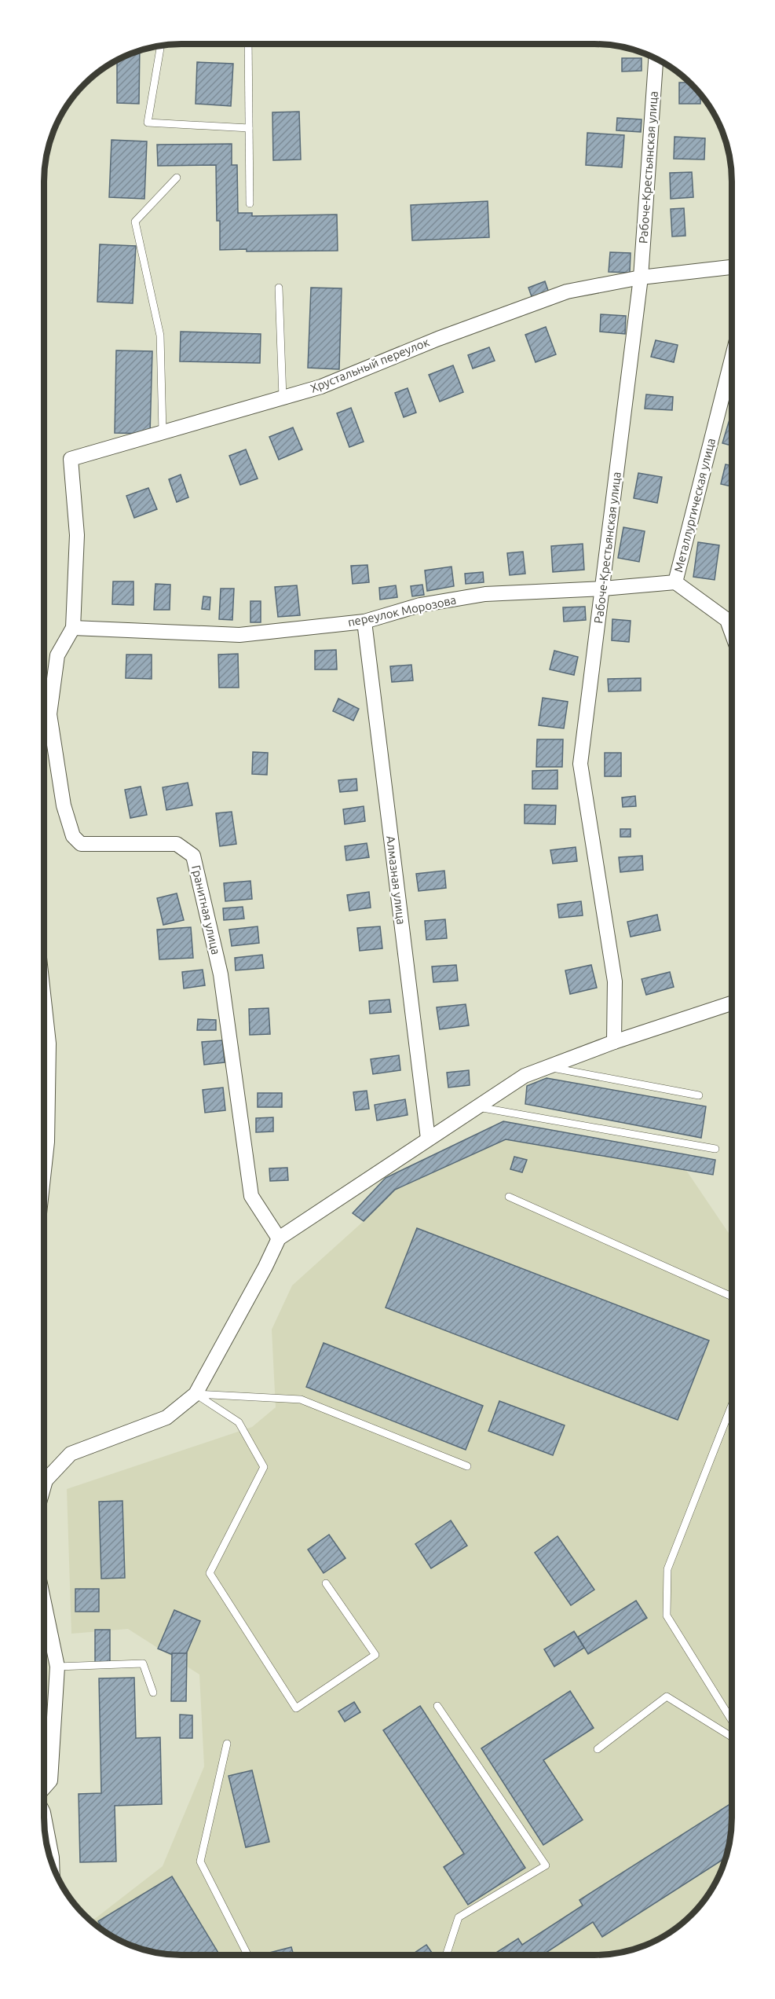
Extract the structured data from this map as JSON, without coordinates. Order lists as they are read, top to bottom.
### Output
{
  "streets": {
    "street": [
      "Рабоче-Крестьянская улица",
      "Хрустальный переулок",
      "Металлургическая улица",
      "переулок Морозова",
      "Алмазная улица",
      "Гранитная улица"
    ]
  },
  "crossings": [
    ["Рабоче-Крестьянская улица", "Хрустальный переулок"],
    ["Рабоче-Крестьянская улица", "переулок Морозова"],
    ["Хрустальный переулок", "Гранитная улица"],
    ["Металлургическая улица", "переулок Морозова"],
    ["переулок Морозова", "Алмазная улица"],
    ["переулок Морозова", "Гранитная улица"]
  ]
}
